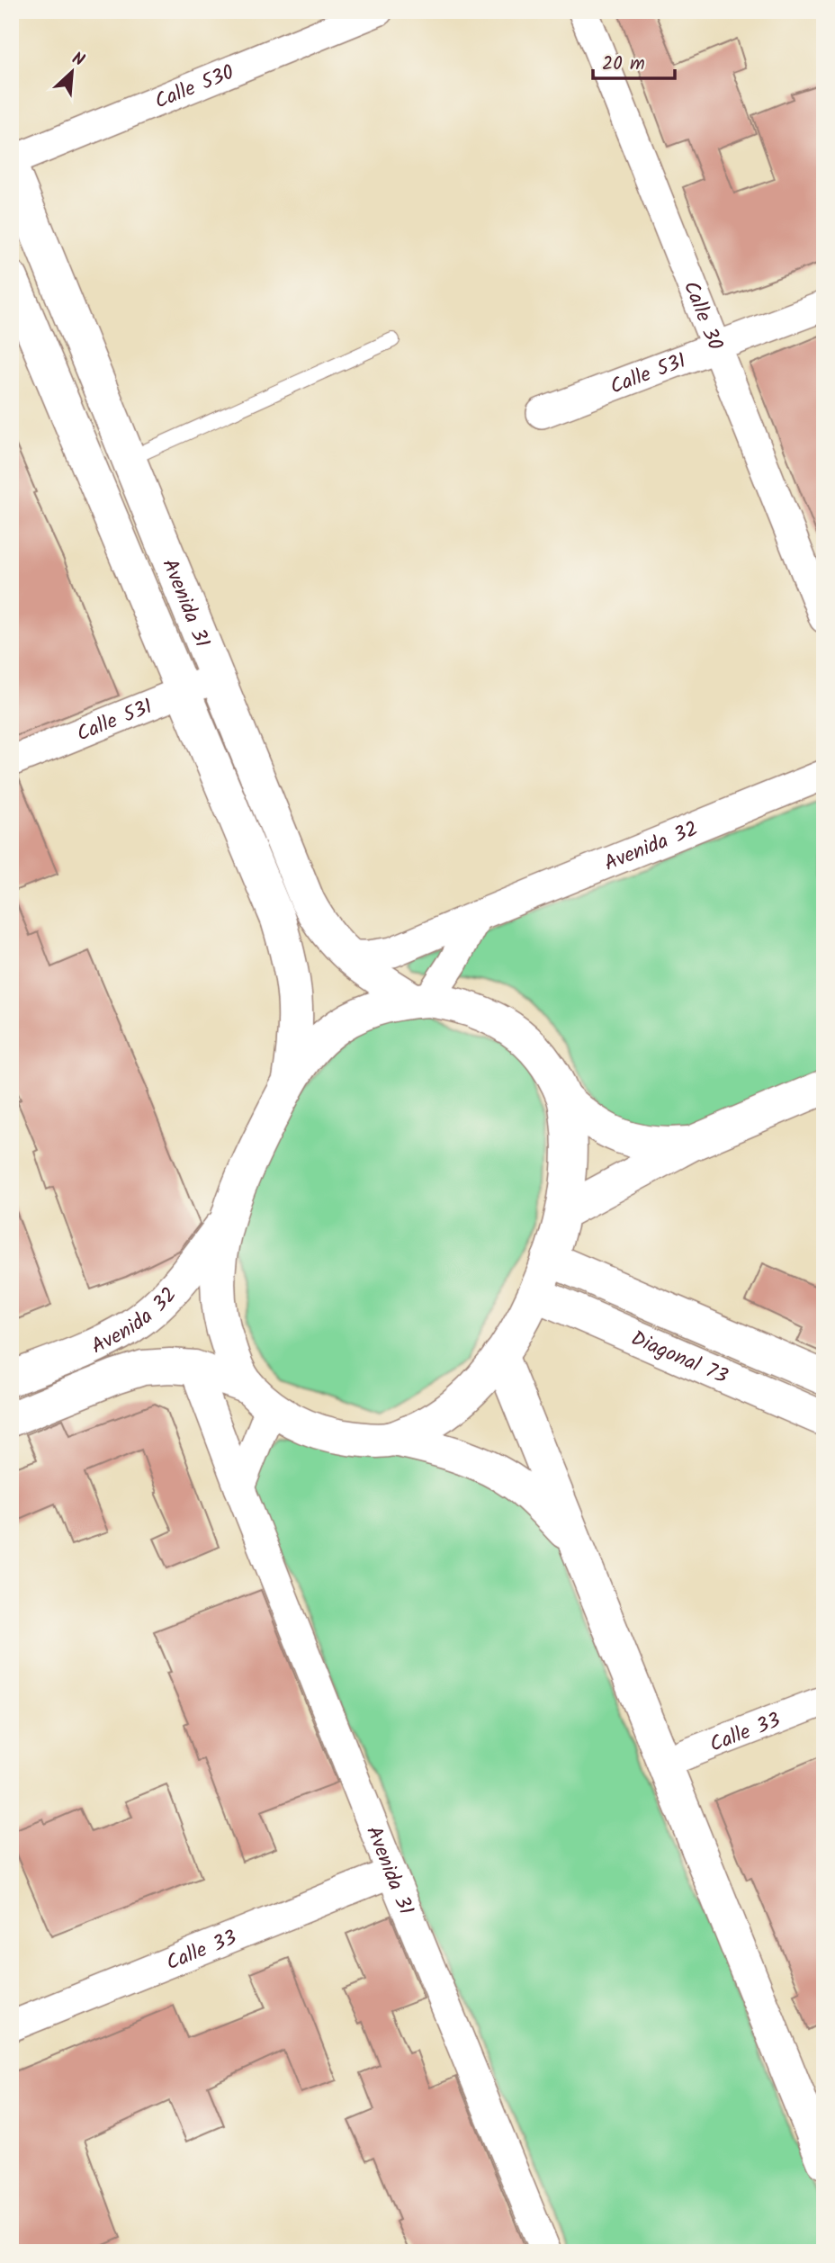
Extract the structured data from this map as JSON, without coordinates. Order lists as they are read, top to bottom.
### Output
{
  "streets": {
    "main road": ["Avenida 31", "Avenida 32", "Diagonal 73"],
    "street": [
      "Calle 530",
      "Calle 30",
      "Calle 531",
      "Calle 33"
    ]
  },
  "crossings": [
    ["Calle 30", "Calle 531"],
    ["Calle 531", "Avenida 31"],
    ["Avenida 31", "Avenida 32"],
    ["Avenida 31", "Calle 33"]
  ],
  "scale_bar": "20 m",
  "north": "top right"
}
